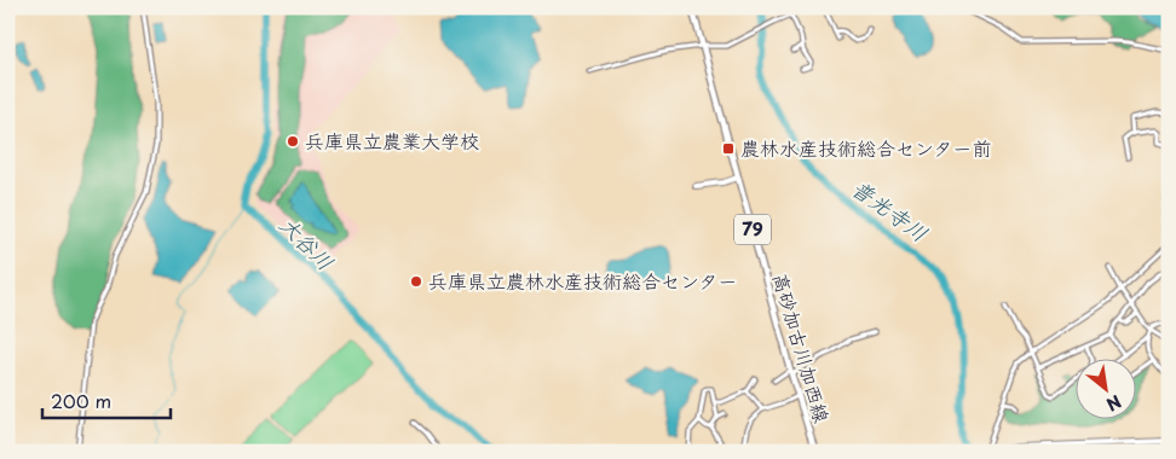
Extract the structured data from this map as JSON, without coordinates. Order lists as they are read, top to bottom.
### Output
{
  "streets": {
    "main road": ["79", "高砂加古川加西線"]
  },
  "water": ["普光寺川", "大谷川"],
  "places": {
    "other": ["兵庫県立農業大学校", "兵庫県立農林水産技術総合センター"],
    "transit": ["農林水産技術総合センター前"]
  },
  "scale_bar": "200 m",
  "north": "bottom right"
}
